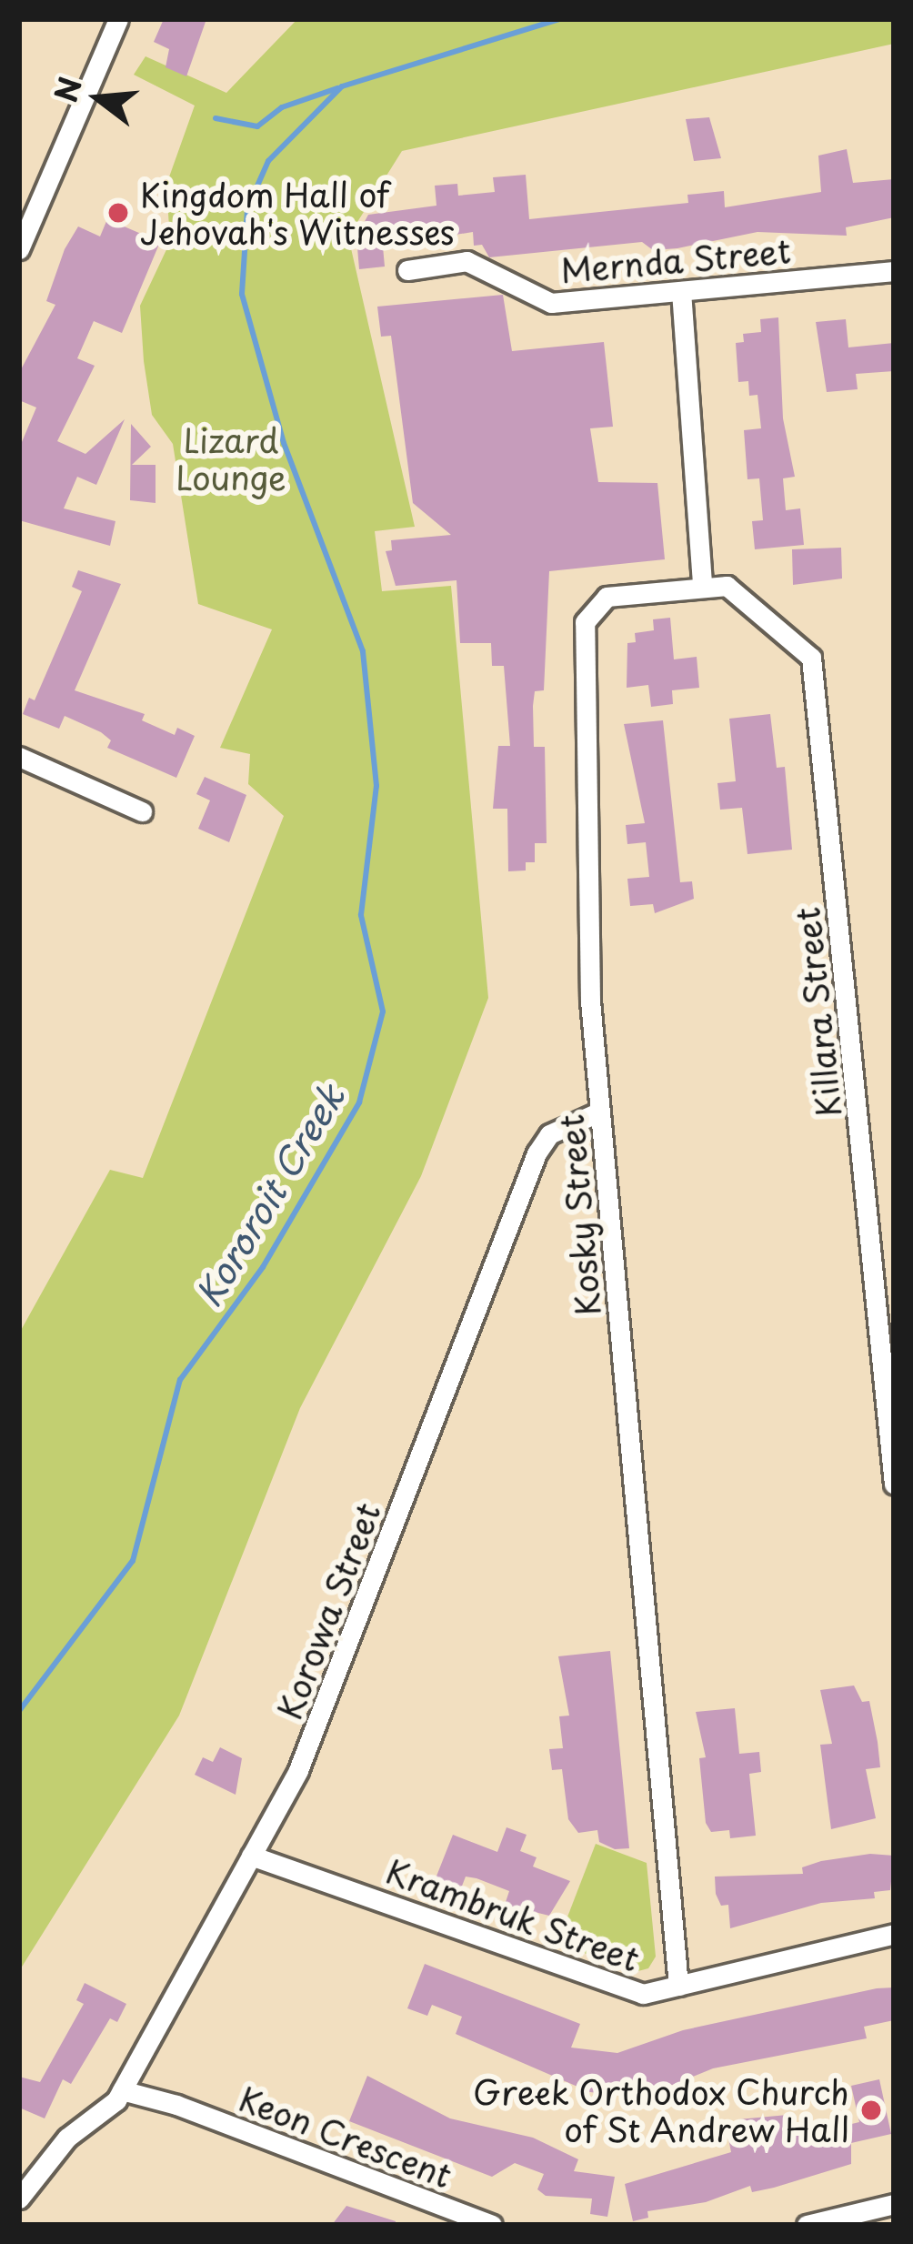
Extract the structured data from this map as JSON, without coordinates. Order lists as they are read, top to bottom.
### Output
{
  "streets": {
    "street": [
      "Mernda Street",
      "Killara Street",
      "Kosky Street",
      "Korowa Street",
      "Krambruk Street",
      "Keon Crescent"
    ]
  },
  "crossings": [
    ["Killara Street", "Kosky Street"],
    ["Kosky Street", "Korowa Street"],
    ["Kosky Street", "Krambruk Street"],
    ["Korowa Street", "Krambruk Street"],
    ["Korowa Street", "Keon Crescent"]
  ],
  "water": ["Kororoit Creek"],
  "parks": ["Lizard Lounge"],
  "places": ["Kingdom Hall of Jehovah's Witnesses", "Greek Orthodox Church of St Andrew Hall"],
  "north": "left"
}
